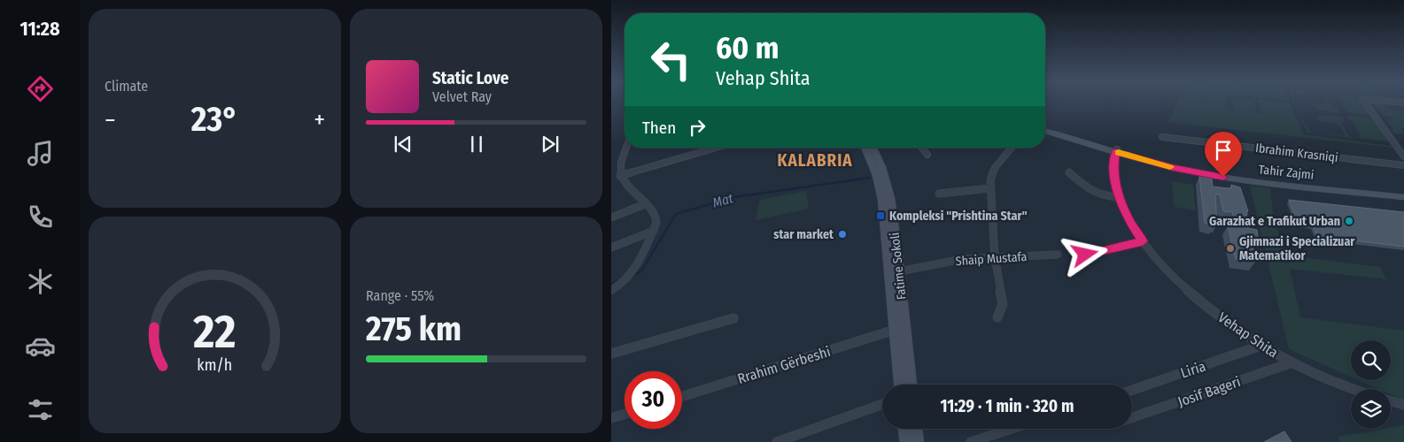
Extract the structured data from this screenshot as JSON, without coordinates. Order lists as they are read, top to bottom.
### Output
{
  "streets": {
    "street": [
      "Ibrahim Krasniqi",
      "Tahir Zajmi",
      "Shaip Mustafa",
      "Fatime Sokoli",
      "Vehap Shita",
      "Rrahim Gërbeshi",
      "Liria",
      "Josif Bageri"
    ]
  },
  "crossings": [
    ["Tahir Zajmi", "Vehap Shita"],
    ["Shaip Mustafa", "Fatime Sokoli"],
    ["Fatime Sokoli", "Rrahim Gërbeshi"],
    ["Vehap Shita", "Liria"],
    ["Vehap Shita", "Josif Bageri"]
  ],
  "districts": ["KALABRIA"],
  "water": ["Mat"],
  "places": {
    "transit": ["Kompleksi \"Prishtina Star\""],
    "other": ["Garazhat e Trafikut Urban", "star market", "Gjimnazi i Specializuar Matematikor"]
  },
  "page": {
    "tabs": "11:28",
    "tile": [
      "Climate",
      ["Range · 55%", "275 km"]
    ],
    "turn": ["60 m", "Vehap Shita"],
    "song": ["Static Love", "Velvet Ray"],
    "heat": ["−", "23°", "+"],
    "then": "Then",
    "limit": "30",
    "trip": "11:29 · 1 min · 320 m",
    "gauge": ["22", "km/h"]
  }
}
